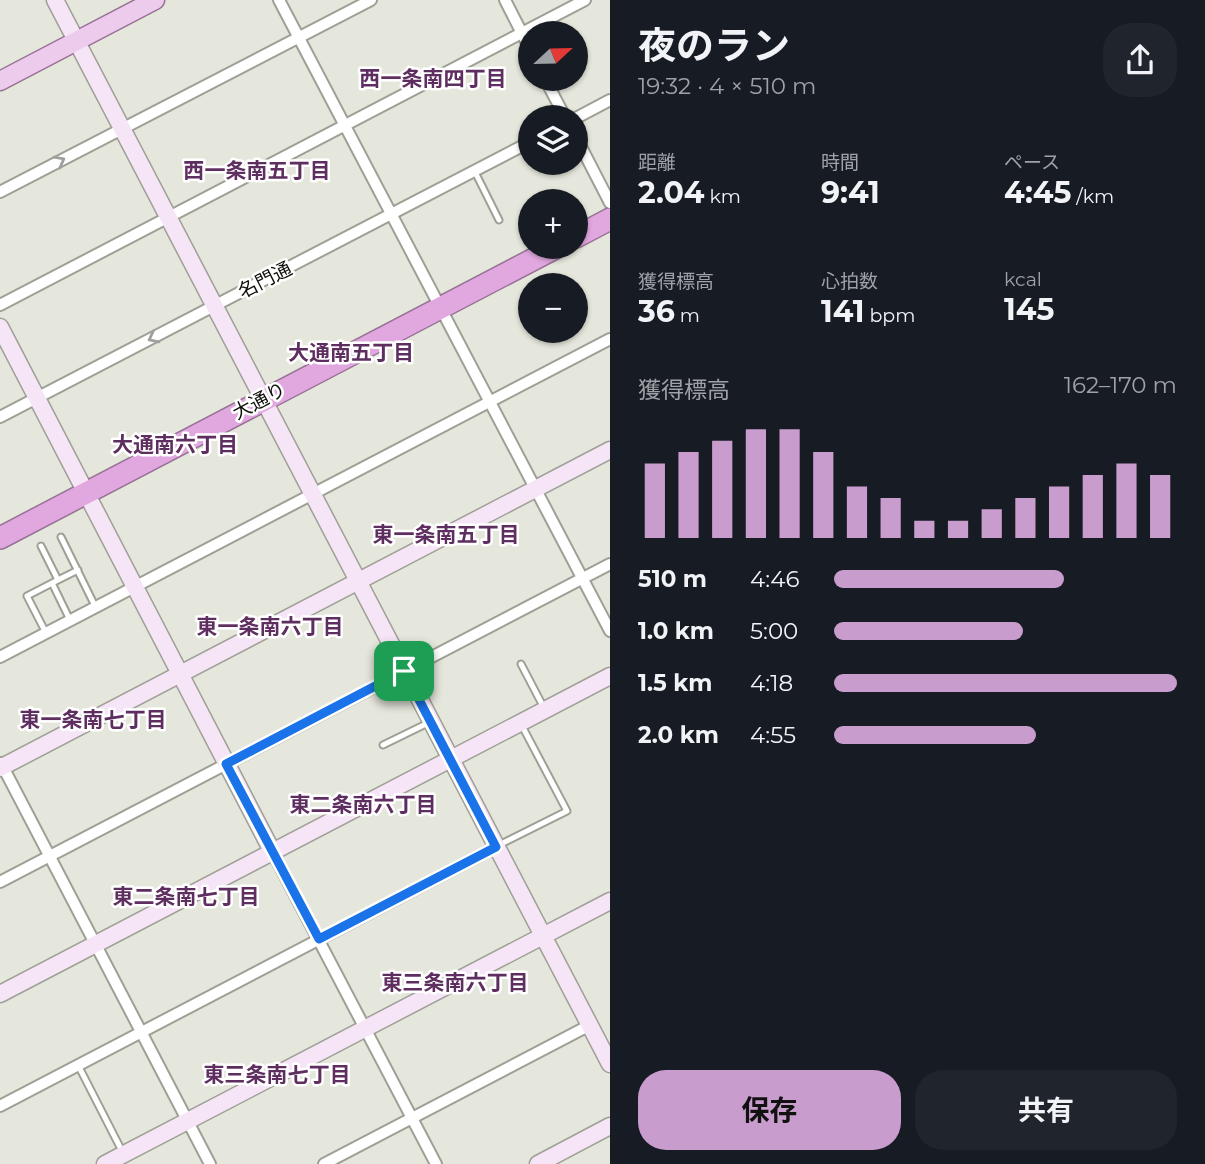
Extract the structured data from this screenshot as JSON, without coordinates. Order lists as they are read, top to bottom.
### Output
{
  "streets": {
    "highway": ["大通り"],
    "street": ["名門通"]
  },
  "districts": [
    "西一条南四丁目",
    "西一条南五丁目",
    "大通南五丁目",
    "大通南六丁目",
    "東一条南五丁目",
    "東一条南六丁目",
    "東一条南七丁目",
    "東二条南六丁目",
    "東二条南七丁目",
    "東三条南六丁目",
    "東三条南七丁目"
  ],
  "north": "right",
  "page": {
    "heading": ["夜のラン", "19:32 · 4 × 510 m"],
    "map_buttons": ["+", "−"],
    "stats": [
      ["距離", "2.04 km"],
      ["時間", "9:41"],
      ["ペース", "4:45 /km"],
      ["獲得標高", "36 m"],
      ["心拍数", "141 bpm"],
      ["kcal", "145"]
    ],
    "chart": ["獲得標高", "162–170 m"],
    "list": [
      {
        "name": "510 m",
        "note": "4:46"
      },
      {
        "name": "1.0 km",
        "note": "5:00"
      },
      {
        "name": "1.5 km",
        "note": "4:18"
      },
      {
        "name": "2.0 km",
        "note": "4:55"
      }
    ],
    "buttons": ["保存", "共有"]
  }
}
